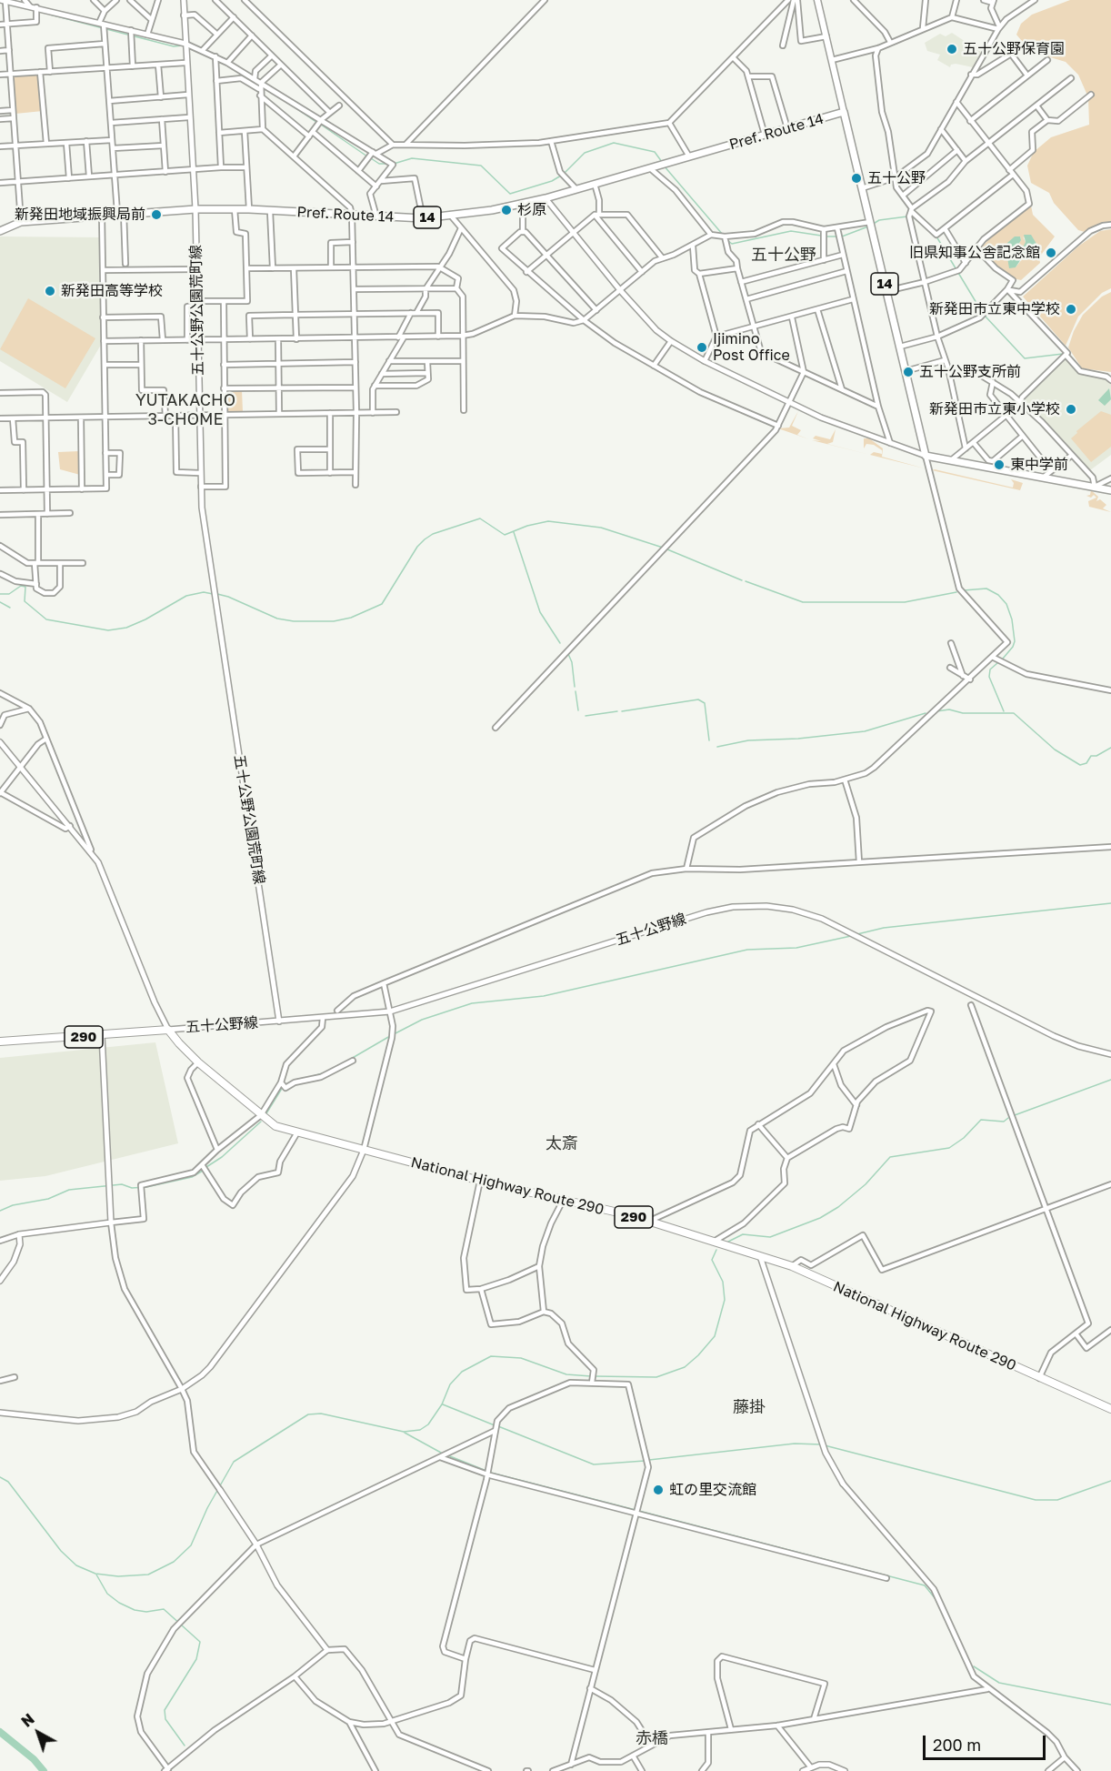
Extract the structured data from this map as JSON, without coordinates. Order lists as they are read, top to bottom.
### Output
{
  "streets": {
    "highway": ["290", "National Highway Route 290"],
    "main road": ["Pref. Route 14", "14"],
    "street": ["五十公野公園荒町線", "五十公野線"]
  },
  "crossings": [
    ["Pref. Route 14", "14"],
    ["Pref. Route 14", "五十公野公園荒町線"],
    ["五十公野公園荒町線", "五十公野線"],
    ["五十公野線", "290"],
    ["五十公野線", "National Highway Route 290"],
    ["290", "National Highway Route 290"]
  ],
  "districts": [
    "五十公野",
    "YUTAKACHO 3-CHOME",
    "太斎",
    "藤掛",
    "赤橋"
  ],
  "places": [
    "五十公野保育園",
    "五十公野",
    "杉原",
    "新発田地域振興局前",
    "旧県知事公舎記念館",
    "新発田高等学校",
    "新発田市立東中学校",
    "Ijimino Post Office",
    "五十公野支所前",
    "新発田市立東小学校",
    "東中学前",
    "虹の里交流館"
  ],
  "scale_bar": "200 m",
  "north": "top left"
}
